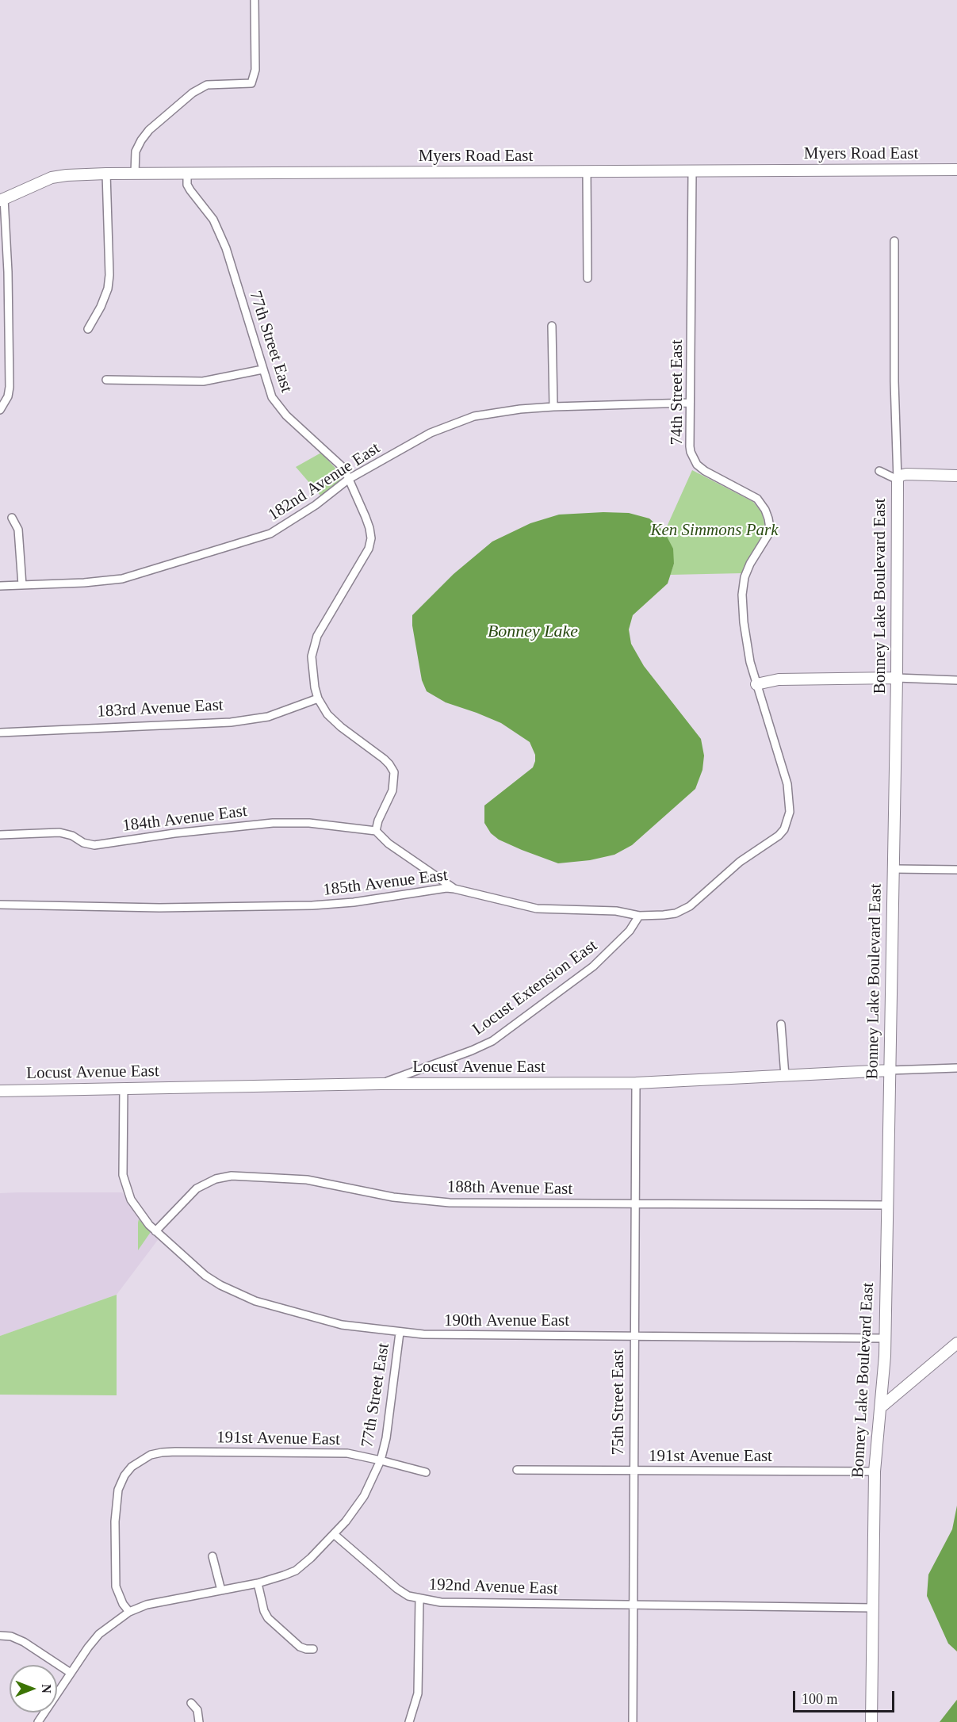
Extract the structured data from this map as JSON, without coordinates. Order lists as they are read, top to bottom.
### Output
{
  "streets": {
    "street": [
      "Myers Road East",
      "77th Street East",
      "74th Street East",
      "182nd Avenue East",
      "Bonney Lake Boulevard East",
      "183rd Avenue East",
      "184th Avenue East",
      "185th Avenue East",
      "Locust Extension East",
      "Locust Avenue East",
      "188th Avenue East",
      "190th Avenue East",
      "75th Street East",
      "191st Avenue East",
      "192nd Avenue East"
    ]
  },
  "crossings": [
    ["Myers Road East", "77th Street East"],
    ["Myers Road East", "74th Street East"],
    ["77th Street East", "182nd Avenue East"],
    ["77th Street East", "183rd Avenue East"],
    ["77th Street East", "184th Avenue East"],
    ["77th Street East", "190th Avenue East"],
    ["77th Street East", "191st Avenue East"],
    ["77th Street East", "192nd Avenue East"],
    ["74th Street East", "182nd Avenue East"],
    ["74th Street East", "185th Avenue East"],
    ["Bonney Lake Boulevard East", "Locust Avenue East"],
    ["Bonney Lake Boulevard East", "188th Avenue East"],
    ["Bonney Lake Boulevard East", "190th Avenue East"],
    ["Bonney Lake Boulevard East", "191st Avenue East"],
    ["Bonney Lake Boulevard East", "192nd Avenue East"],
    ["185th Avenue East", "Locust Extension East"],
    ["Locust Extension East", "Locust Avenue East"],
    ["Locust Avenue East", "190th Avenue East"],
    ["Locust Avenue East", "75th Street East"],
    ["188th Avenue East", "190th Avenue East"],
    ["188th Avenue East", "75th Street East"],
    ["190th Avenue East", "75th Street East"],
    ["75th Street East", "191st Avenue East"],
    ["75th Street East", "192nd Avenue East"]
  ],
  "water": ["Bonney Lake"],
  "parks": ["Ken Simmons Park"],
  "scale_bar": "100 m",
  "north": "right"
}
